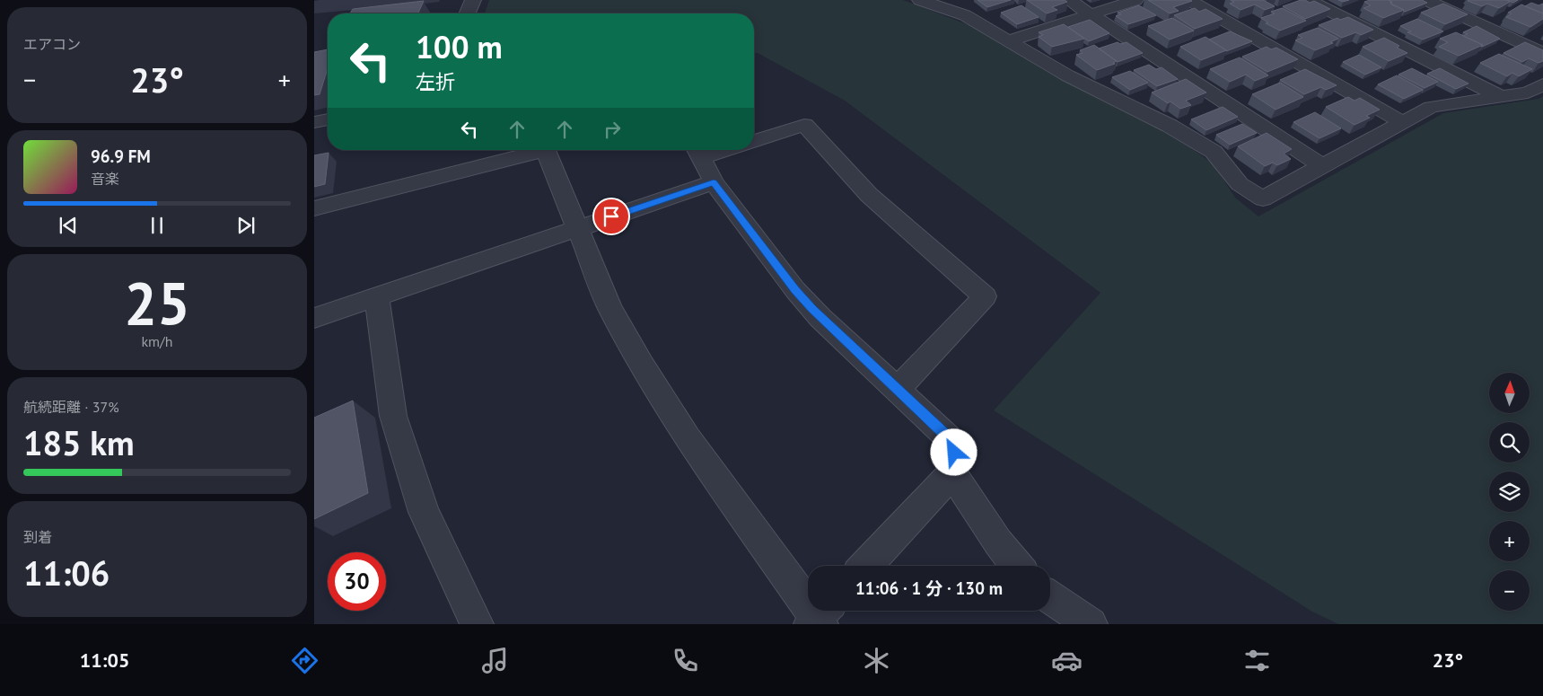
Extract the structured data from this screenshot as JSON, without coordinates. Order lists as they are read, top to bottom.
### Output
{
  "north": "top",
  "page": {
    "tile": [
      "エアコン",
      ["25", "km/h"],
      ["航続距離 · 37%", "185 km"],
      ["到着", "11:06"]
    ],
    "turn": ["100 m", "左折"],
    "heat": ["−", "23°", "+"],
    "song": ["96.9 FM", "音楽"],
    "map_buttons": ["+", "−"],
    "limit": "30",
    "trip": "11:06 · 1 分 · 130 m",
    "tabs": ["11:05", "23°"]
  }
}
